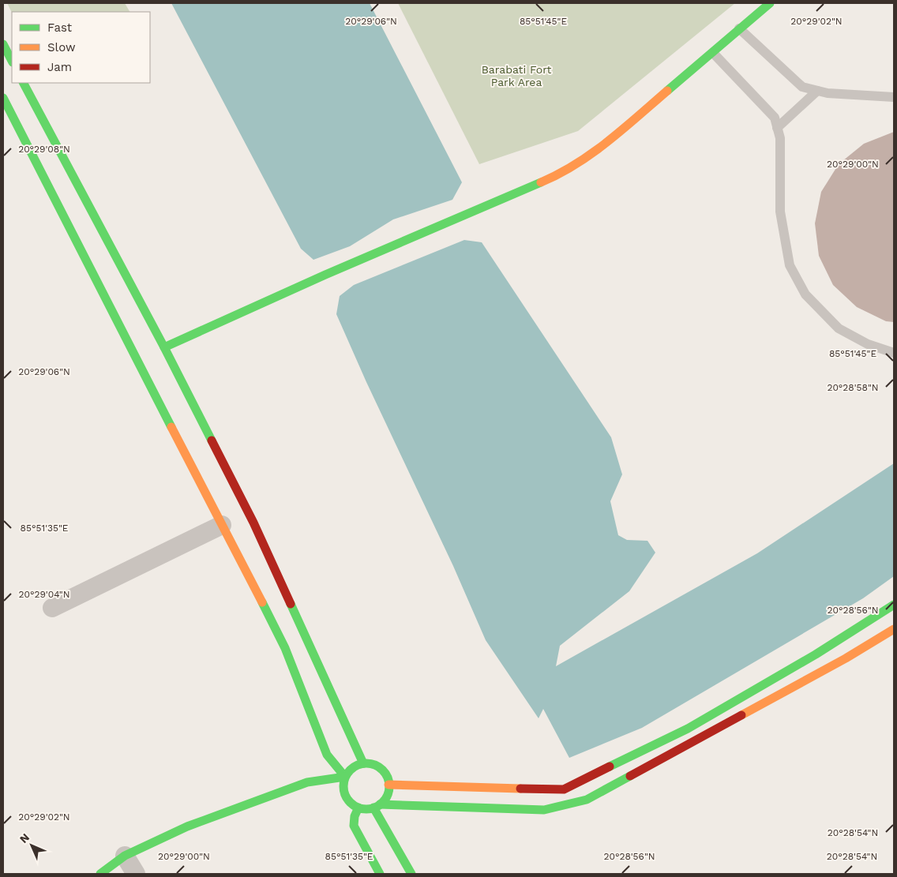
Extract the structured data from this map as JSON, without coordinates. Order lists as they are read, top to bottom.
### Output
{
  "parks": ["Barabati Fort Park Area"],
  "legend": ["Fast", "Slow", "Jam"],
  "north": "top left",
  "coordinates": [
    "85°51'45\"E",
    "20°29'02\"N",
    "20°29'06\"N",
    "20°29'08\"N",
    "20°29'00\"N",
    "20°28'58\"N",
    "85°51'35\"E",
    "20°29'04\"N",
    "20°28'56\"N",
    "20°28'54\"N"
  ]
}
